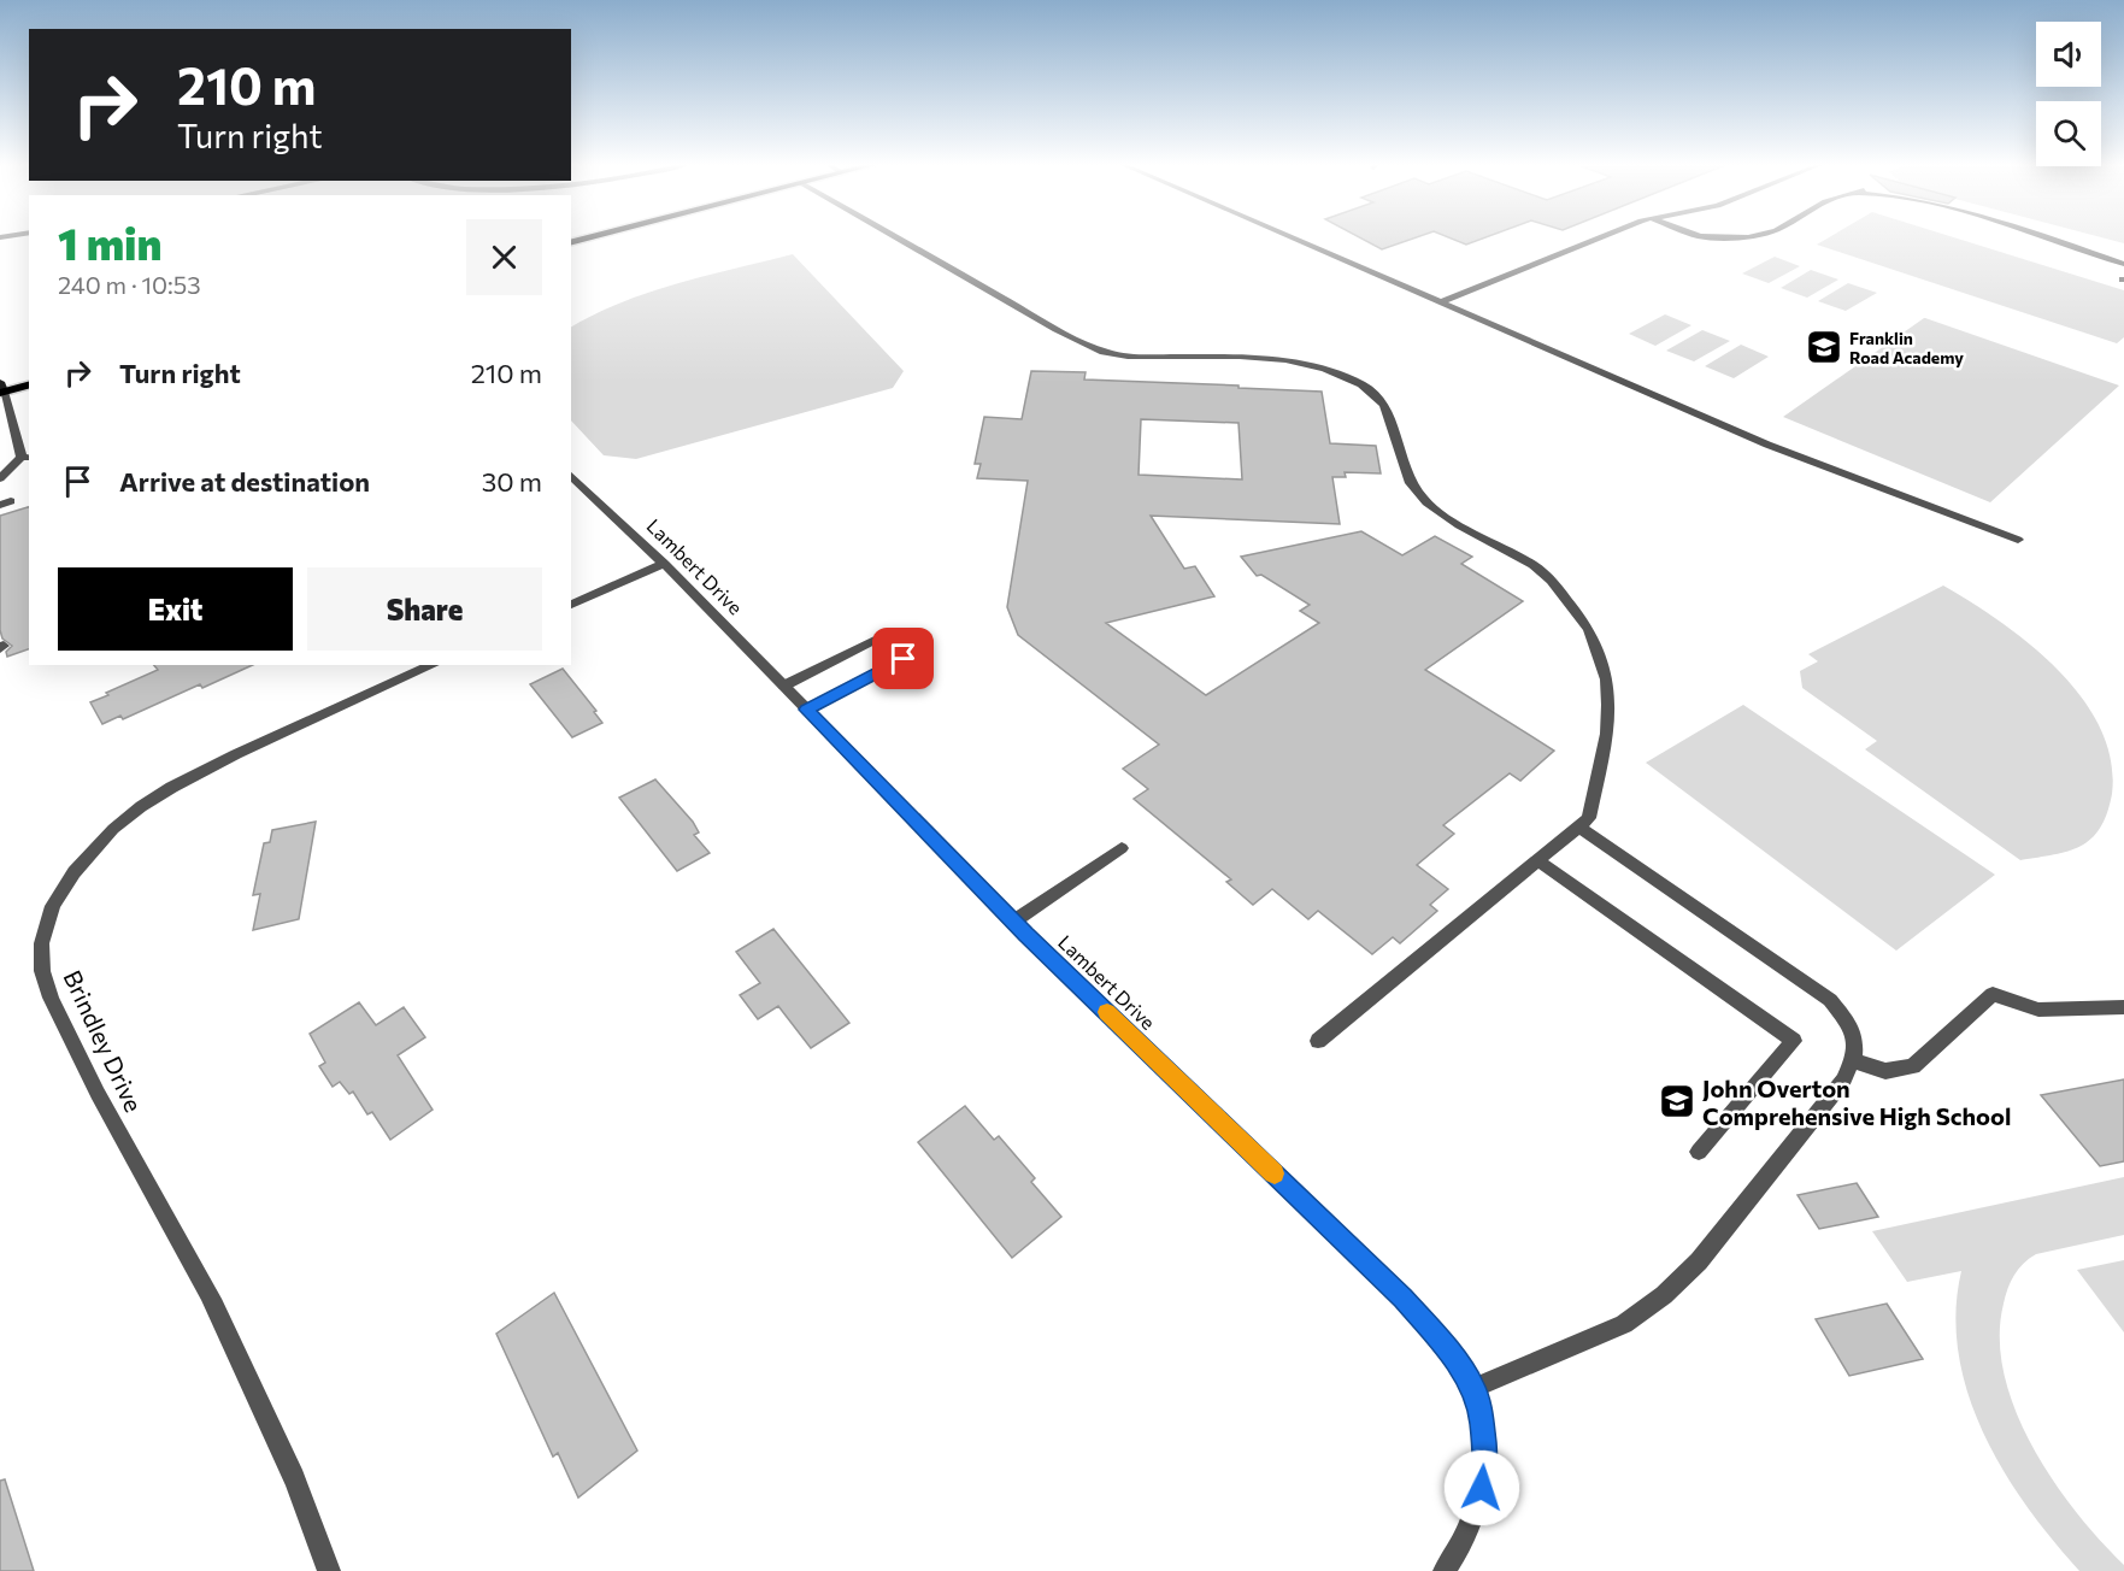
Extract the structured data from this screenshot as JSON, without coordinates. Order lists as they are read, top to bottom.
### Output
{
  "streets": {
    "street": ["Lambert Drive", "Brindley Drive"]
  },
  "places": {
    "school or university": ["Franklin Road Academy", "John Overton Comprehensive High School"]
  },
  "page": {
    "turn": ["210 m", "Turn right"],
    "heading": ["1 min", "240 m · 10:53"],
    "list": [
      {
        "name": "Turn right",
        "value": "210 m"
      },
      {
        "name": "Arrive at destination",
        "value": "30 m"
      }
    ],
    "buttons": ["Exit", "Share"]
  }
}
